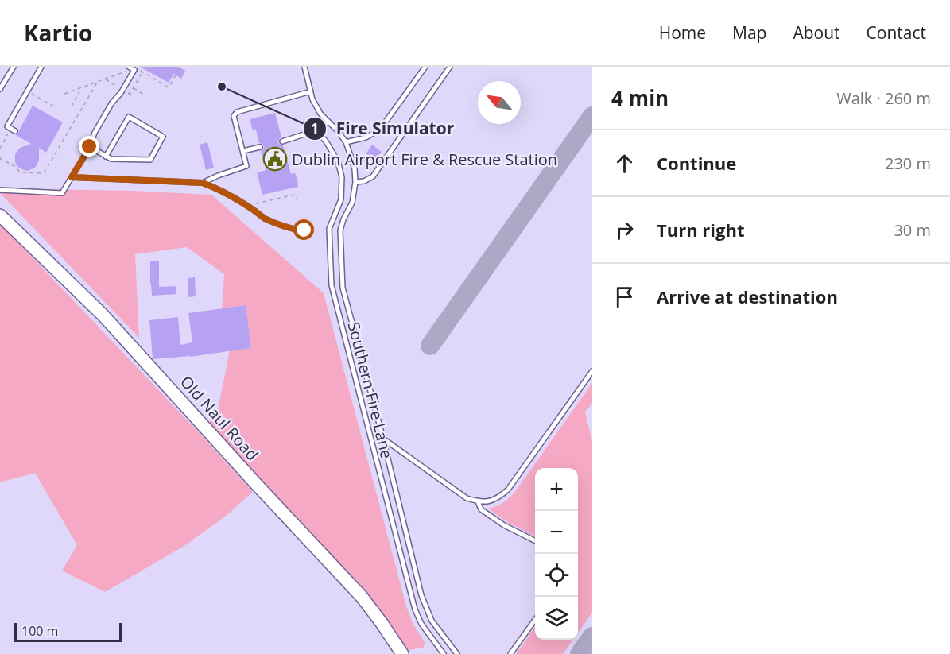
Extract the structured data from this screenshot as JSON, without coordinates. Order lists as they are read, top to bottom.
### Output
{
  "streets": {
    "main road": ["Old Naul Road"],
    "lane": ["Southern Fire Lane"]
  },
  "places": {
    "other": ["Fire Simulator"],
    "public building": ["Dublin Airport Fire & Rescue Station"]
  },
  "scale_bar": "100 m",
  "north": "top left",
  "page": {
    "header": "Kartio",
    "nav": [
      "Home",
      "Map",
      "About",
      "Contact"
    ],
    "heading": ["4 min", "Walk · 260 m"],
    "list": [
      ["Continue", "230 m"],
      ["Turn right", "30 m"],
      "Arrive at destination"
    ],
    "map_buttons": ["+", "−"],
    "scale": "100 m"
  }
}
